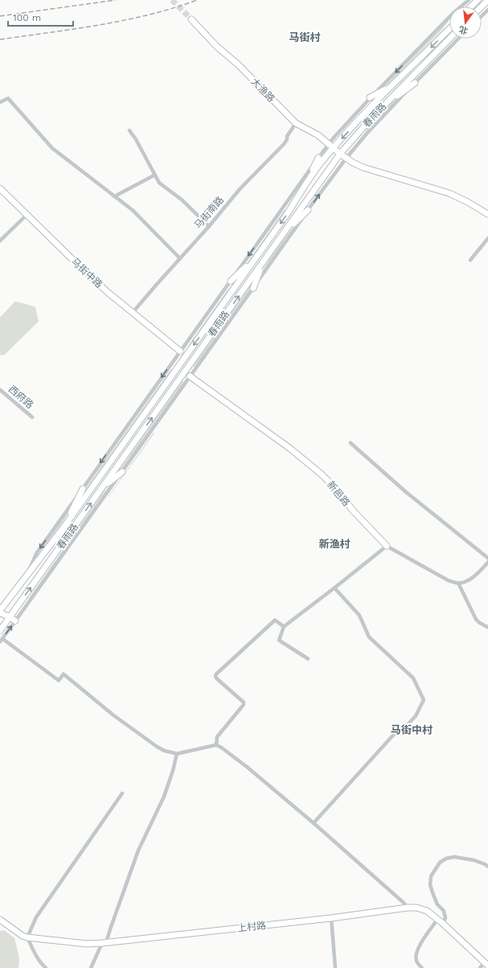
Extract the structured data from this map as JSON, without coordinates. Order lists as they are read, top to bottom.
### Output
{
  "streets": {
    "main road": [
      "大渔路",
      "春雨路",
      "马街中路",
      "新邑路",
      "上村路"
    ],
    "street": ["马街南路", "西府路"]
  },
  "crossings": [
    ["大渔路", "春雨路"],
    ["大渔路", "马街南路"],
    ["马街南路", "马街中路"]
  ],
  "districts": ["马街村", "新渔村", "马街中村"],
  "scale_bar": "100 m",
  "north": "bottom"
}
